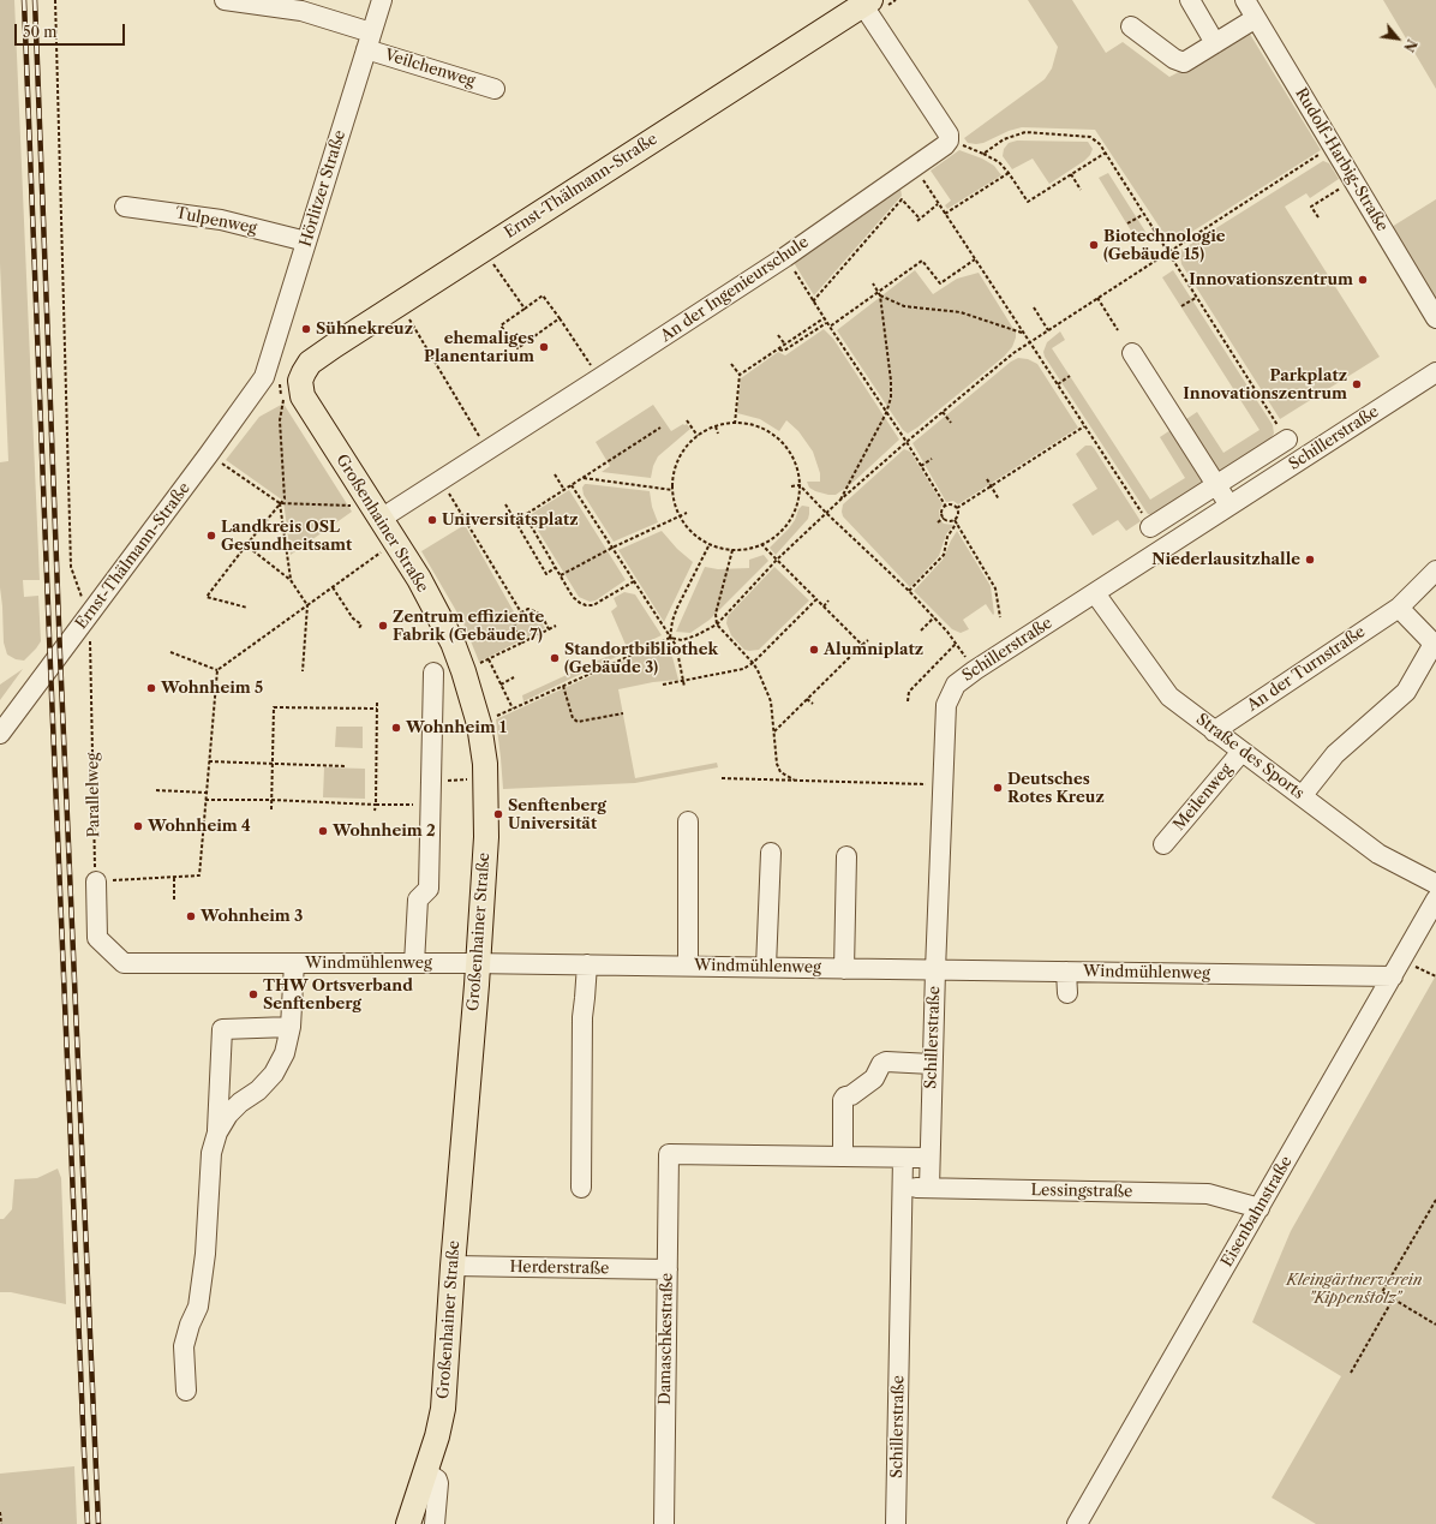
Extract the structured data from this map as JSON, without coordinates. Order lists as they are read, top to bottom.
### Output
{
  "streets": {
    "main road": ["Ernst-Thälmann-Straße", "Großenhainer Straße"],
    "street": [
      "Veilchenweg",
      "Rudolf-Harbig-Straße",
      "Hörlitzer Straße",
      "Tulpenweg",
      "An der Ingenieurschule",
      "Schillerstraße",
      "An der Turnstraße",
      "Straße des Sports",
      "Meilenweg",
      "Windmühlenweg",
      "Lessingstraße",
      "Eisenbahnstraße",
      "Herderstraße",
      "Damaschkestraße"
    ],
    "path": ["Parallelweg"]
  },
  "crossings": [
    ["Veilchenweg", "Hörlitzer Straße"],
    ["Ernst-Thälmann-Straße", "Hörlitzer Straße"],
    ["Ernst-Thälmann-Straße", "Großenhainer Straße"],
    ["Ernst-Thälmann-Straße", "Parallelweg"],
    ["Hörlitzer Straße", "Tulpenweg"],
    ["An der Ingenieurschule", "Großenhainer Straße"],
    ["Schillerstraße", "Straße des Sports"],
    ["Schillerstraße", "Windmühlenweg"],
    ["Schillerstraße", "Lessingstraße"],
    ["Großenhainer Straße", "Windmühlenweg"],
    ["Großenhainer Straße", "Herderstraße"],
    ["An der Turnstraße", "Straße des Sports"],
    ["Straße des Sports", "Meilenweg"],
    ["Parallelweg", "Windmühlenweg"],
    ["Windmühlenweg", "Eisenbahnstraße"],
    ["Lessingstraße", "Eisenbahnstraße"],
    ["Herderstraße", "Damaschkestraße"]
  ],
  "parks": ["Kleingärtnerverein \"Kippenstolz\""],
  "places": [
    "Biotechnologie (Gebäude 15)",
    "Innovationszentrum",
    "Sühnekreuz",
    "ehemaliges Planentarium",
    "Parkplatz Innovationszentrum",
    "Universitätsplatz",
    "Landkreis OSL Gesundheitsamt",
    "Niederlausitzhalle",
    "Zentrum effiziente Fabrik (Gebäude 7)",
    "Alumniplatz",
    "Standortbibliothek (Gebäude 3)",
    "Wohnheim 5",
    "Wohnheim 1",
    "Deutsches Rotes Kreuz",
    "Senftenberg Universität",
    "Wohnheim 4",
    "Wohnheim 2",
    "Wohnheim 3",
    "THW Ortsverband Senftenberg"
  ],
  "scale_bar": "50 m",
  "north": "bottom right"
}
